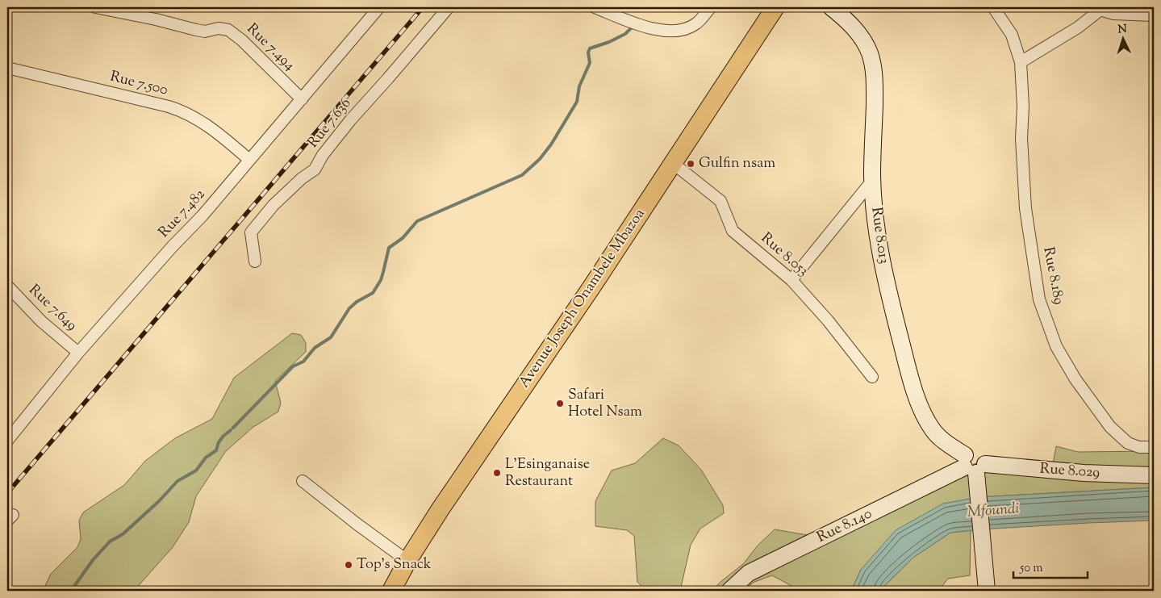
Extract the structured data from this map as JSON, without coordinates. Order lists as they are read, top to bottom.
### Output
{
  "streets": {
    "main road": [
      "Rue 8.013",
      "Avenue Joseph Onambele Mbazoa",
      "Rue 8.029",
      "Rue 8.140"
    ],
    "street": [
      "Rue 7.494",
      "Rue 7.500",
      "Rue 7.636",
      "Rue 7.482",
      "Rue 8.053",
      "Rue 8.189",
      "Rue 7.649"
    ]
  },
  "crossings": [
    ["Rue 7.494", "Rue 7.482"],
    ["Rue 7.500", "Rue 7.482"],
    ["Rue 7.482", "Rue 7.649"],
    ["Rue 8.013", "Rue 8.029"],
    ["Rue 8.013", "Rue 8.140"],
    ["Rue 8.053", "Avenue Joseph Onambele Mbazoa"],
    ["Rue 8.029", "Rue 8.140"]
  ],
  "water": ["Mfoundi"],
  "places": [
    "Gulfin nsam",
    "Safari Hotel Nsam",
    "L'Esinganaise Restaurant",
    "Top's Snack"
  ],
  "scale_bar": "50 m",
  "north": "top"
}
